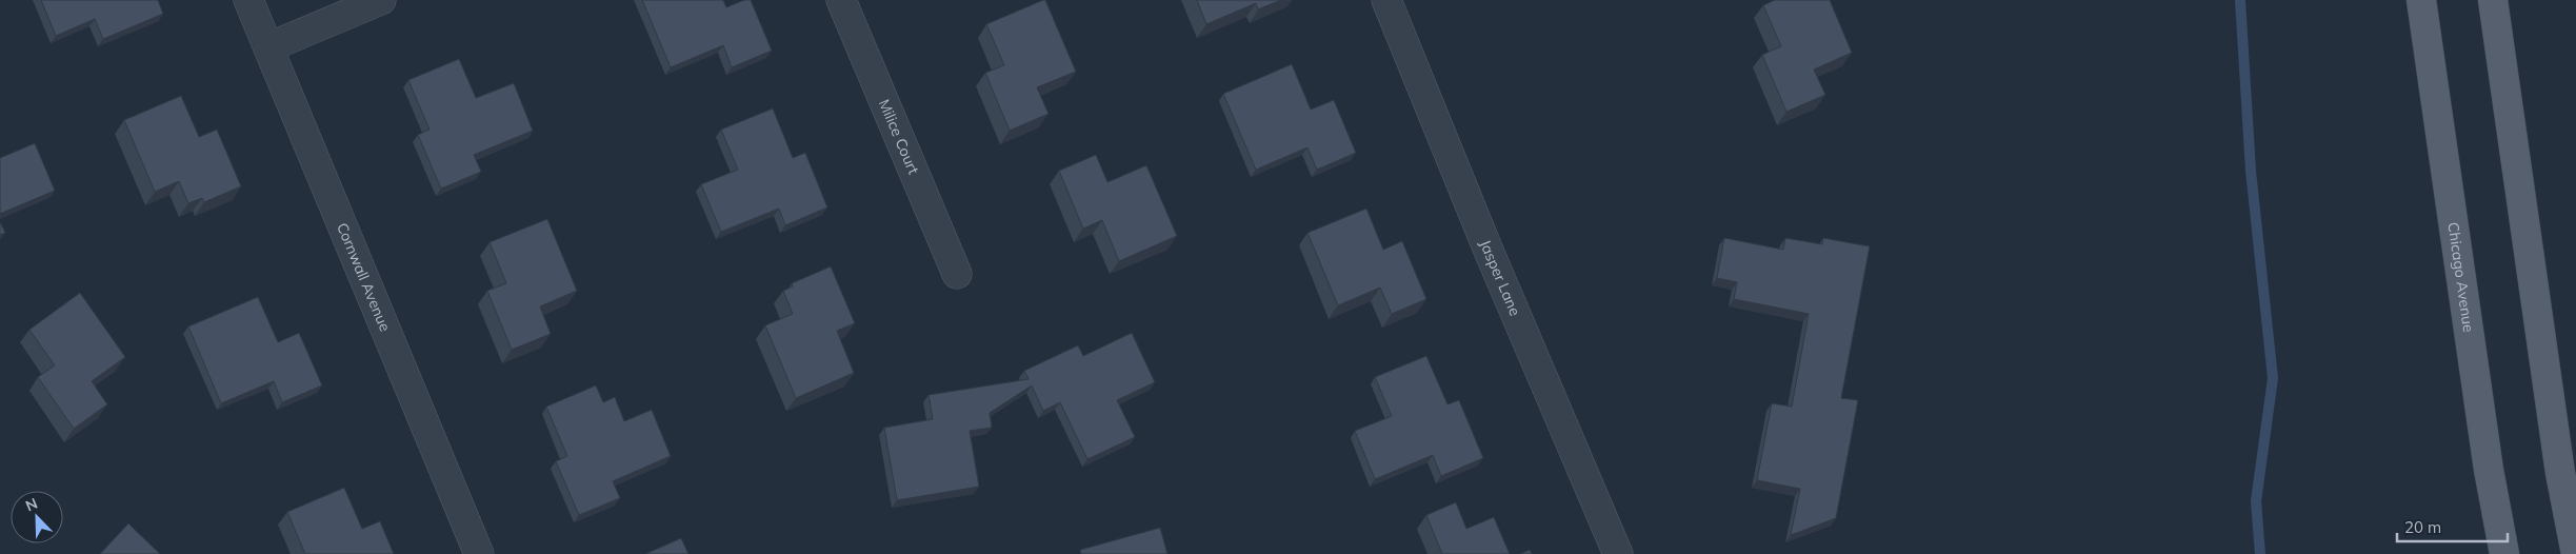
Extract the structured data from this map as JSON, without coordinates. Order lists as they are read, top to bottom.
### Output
{
  "streets": {
    "main road": ["Chicago Avenue"],
    "street": ["Milice Court", "Cornwall Avenue", "Jasper Lane"]
  },
  "scale_bar": "20 m",
  "north": "top left"
}
